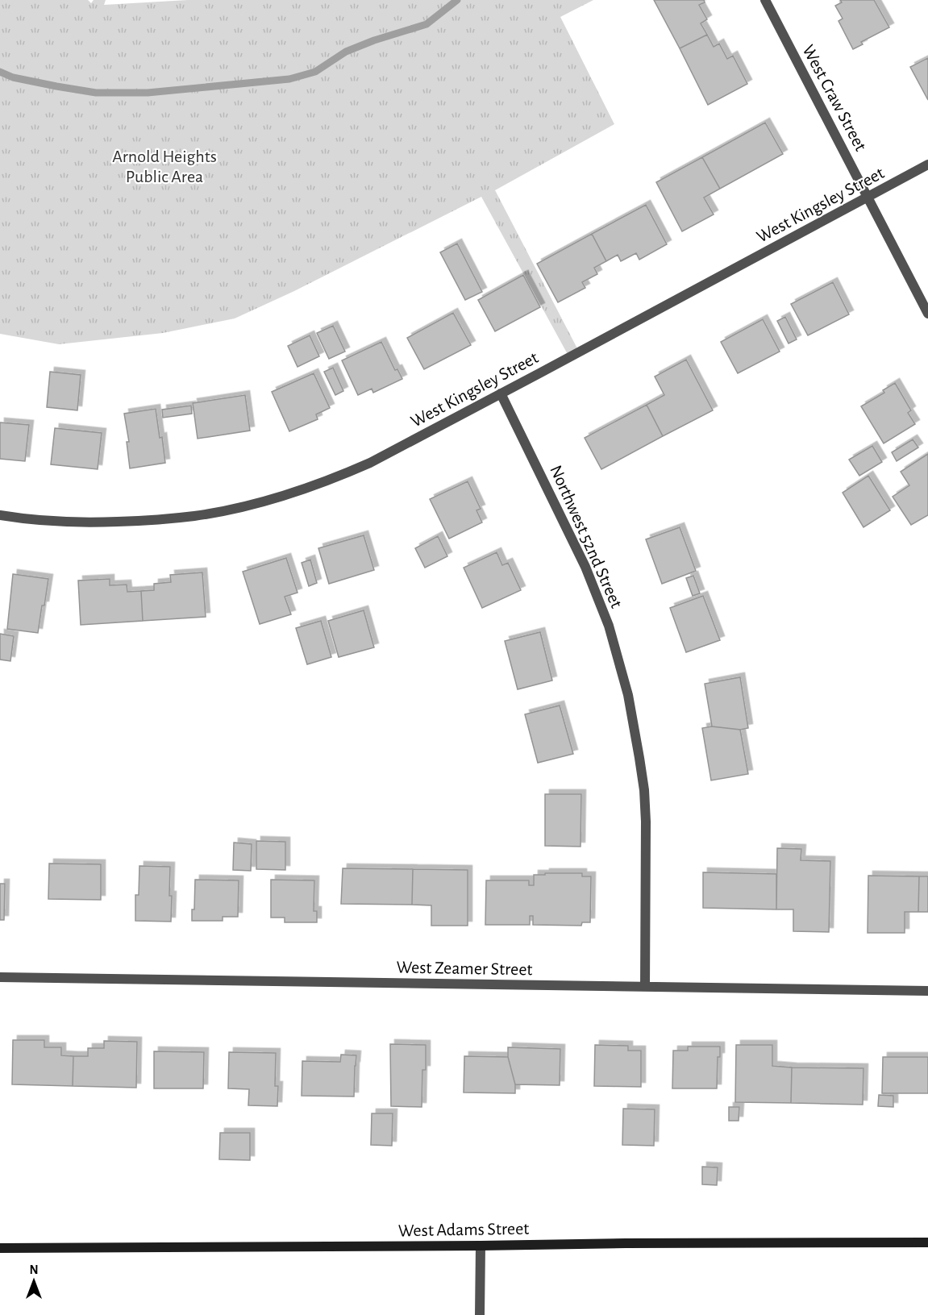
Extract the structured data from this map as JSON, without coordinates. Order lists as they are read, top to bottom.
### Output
{
  "streets": {
    "main road": ["West Adams Street"],
    "street": [
      "West Craw Street",
      "West Kingsley Street",
      "Northwest 52nd Street",
      "West Zeamer Street"
    ]
  },
  "crossings": [
    ["West Craw Street", "West Kingsley Street"],
    ["West Kingsley Street", "Northwest 52nd Street"],
    ["Northwest 52nd Street", "West Zeamer Street"]
  ],
  "parks": ["Arnold Heights Public Area"],
  "north": "top"
}
